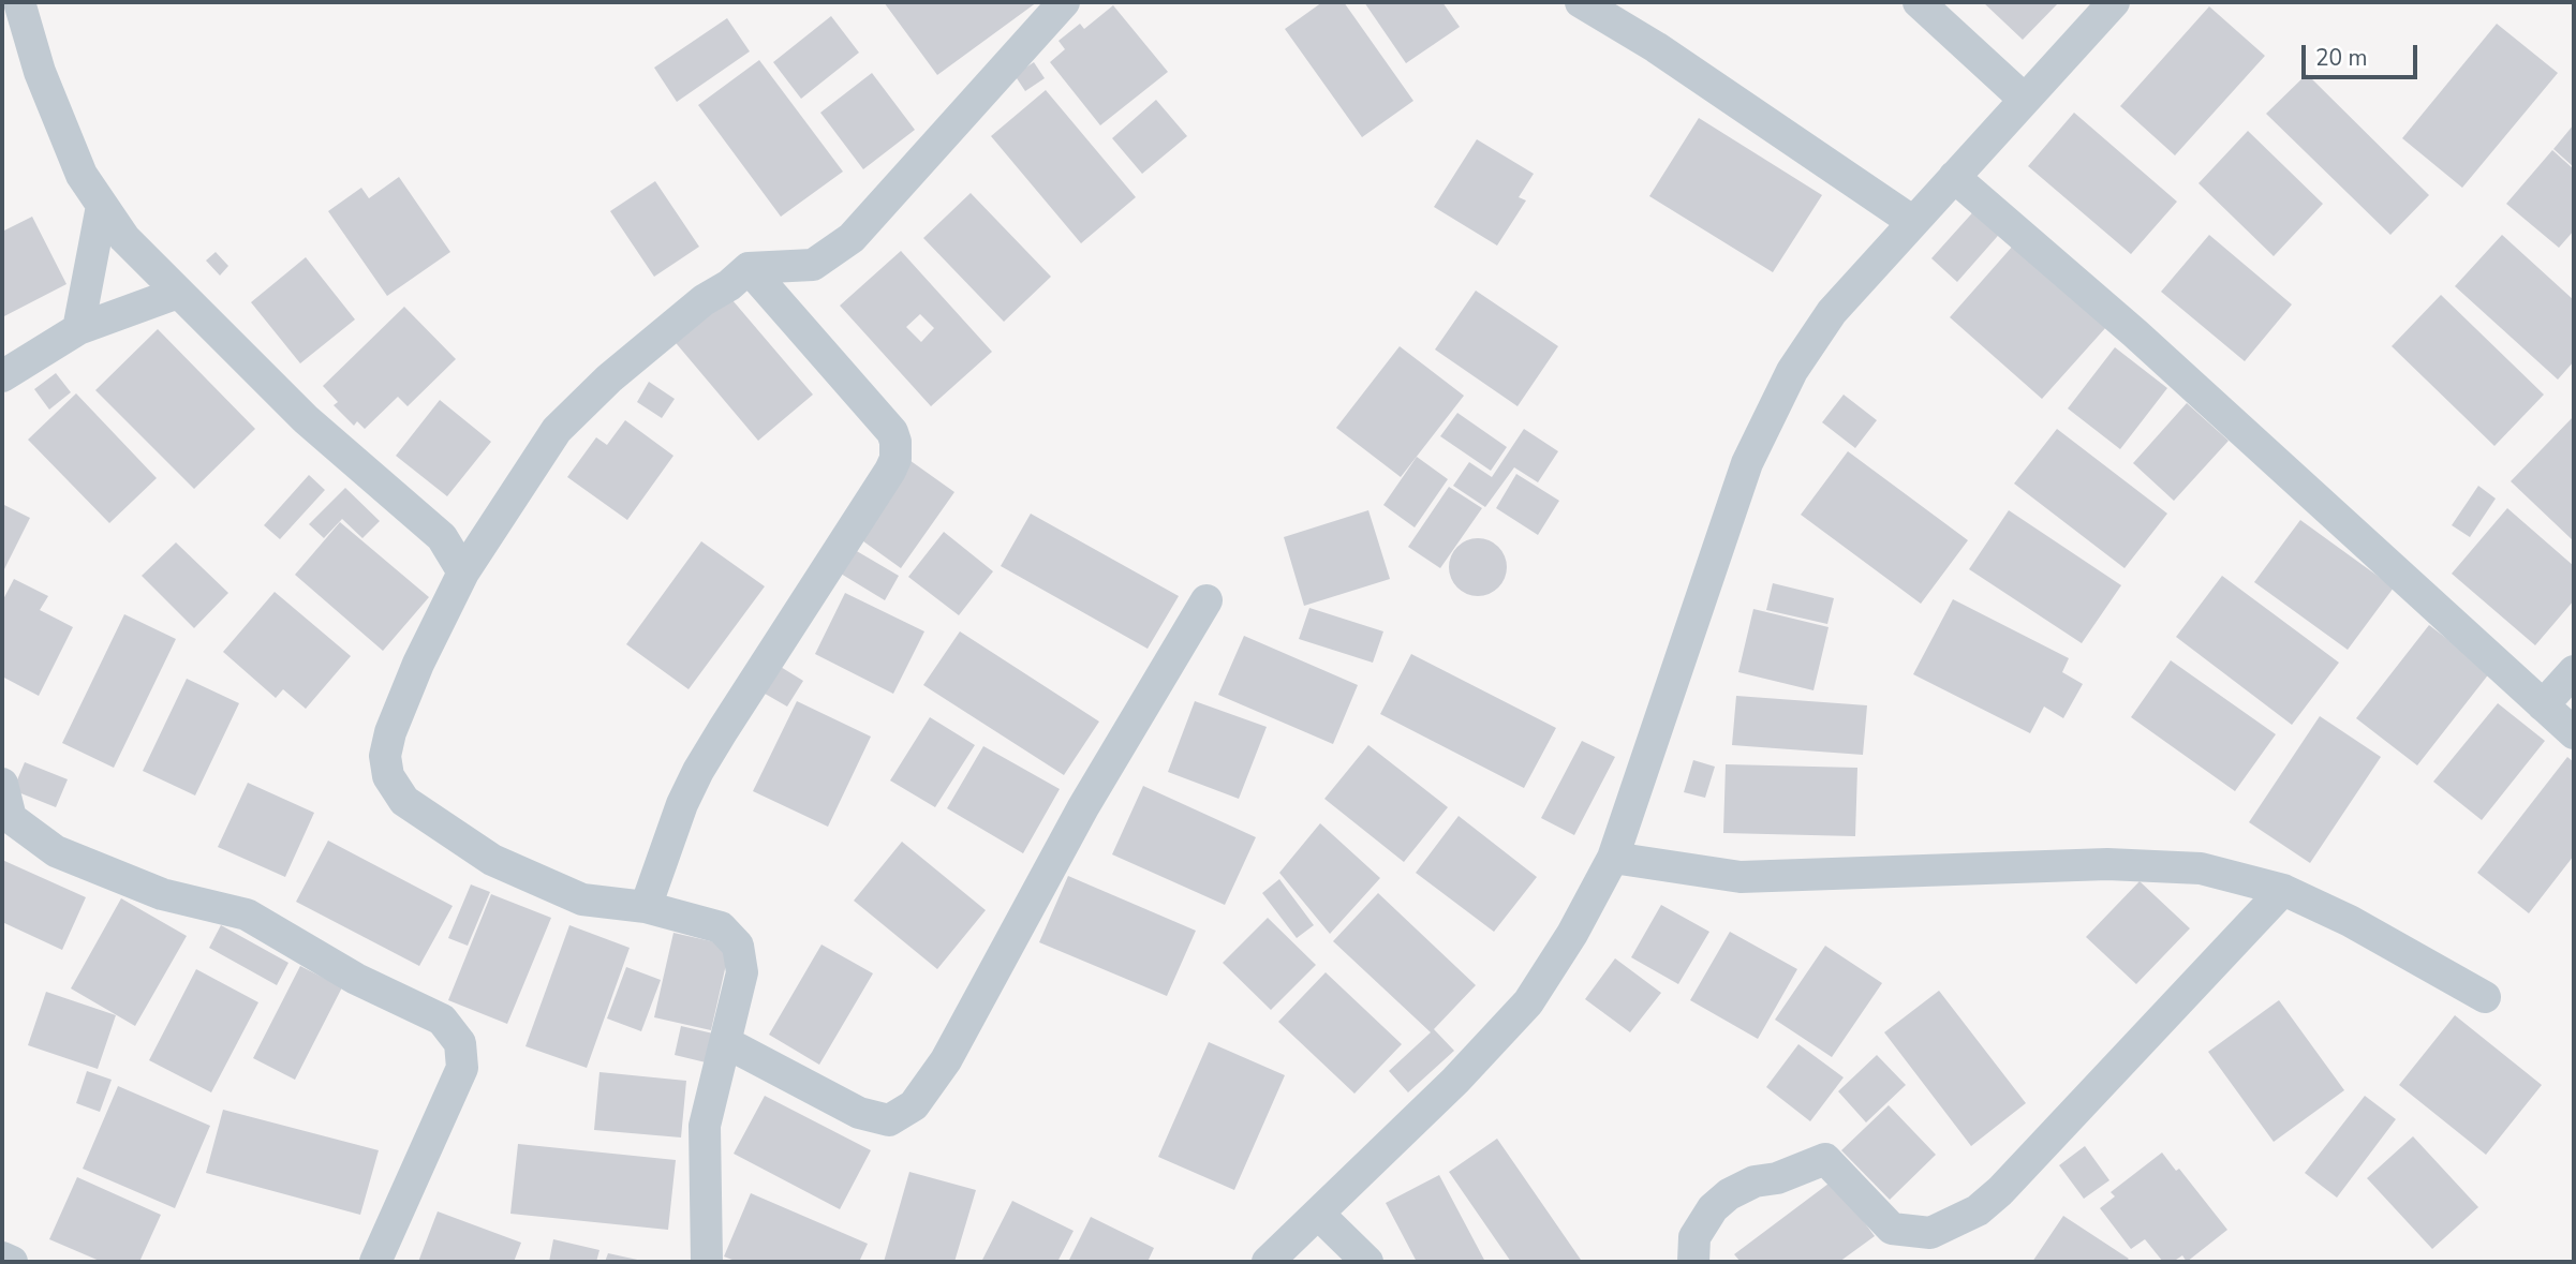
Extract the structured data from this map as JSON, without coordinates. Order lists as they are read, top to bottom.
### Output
{
  "scale_bar": "20 m"
}
